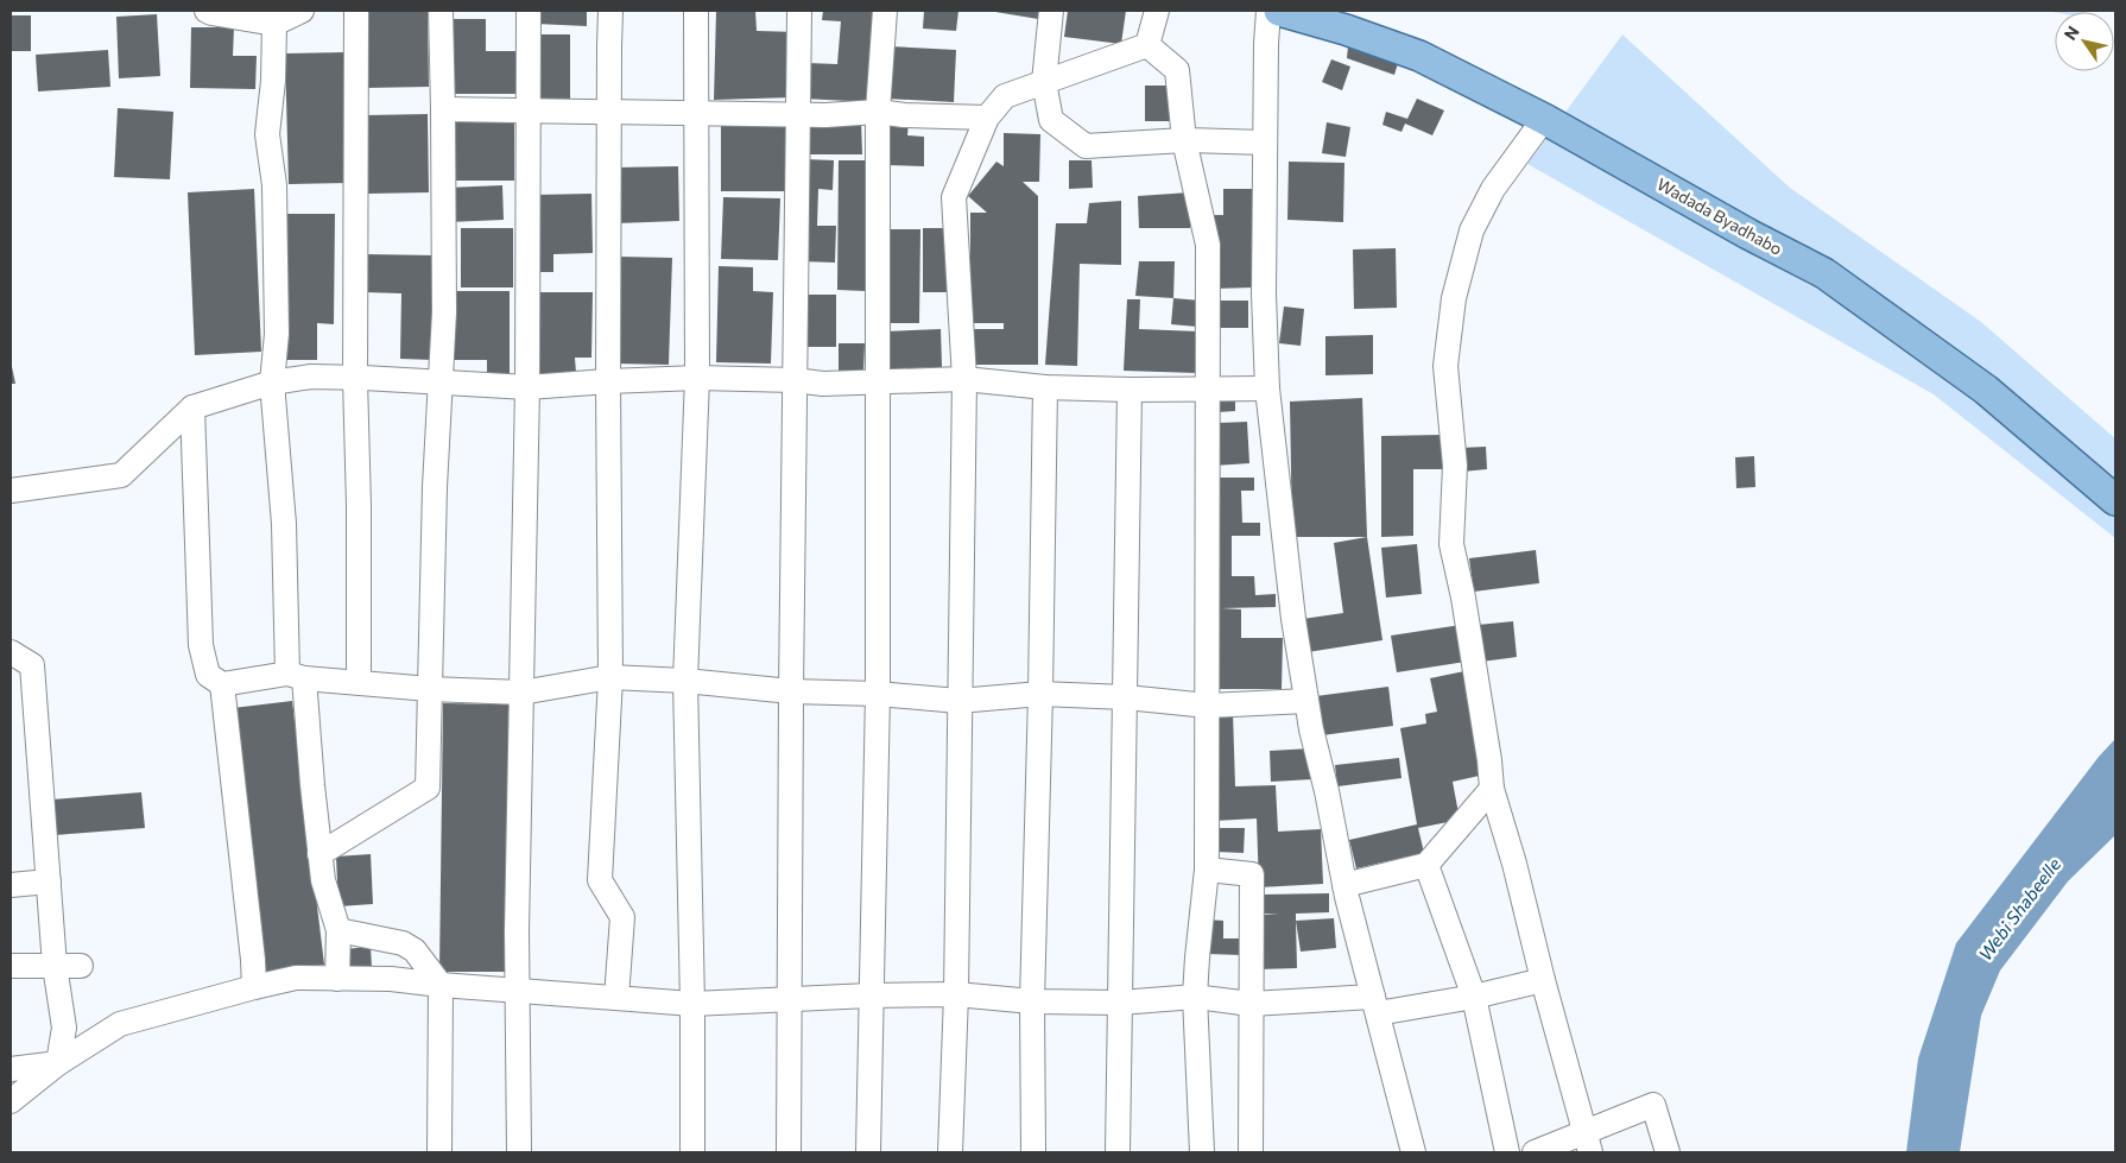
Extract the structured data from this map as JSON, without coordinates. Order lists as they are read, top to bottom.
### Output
{
  "streets": {
    "main road": ["Wadada Byadhabo"]
  },
  "water": ["Webi Shabeelle"],
  "north": "top left"
}
